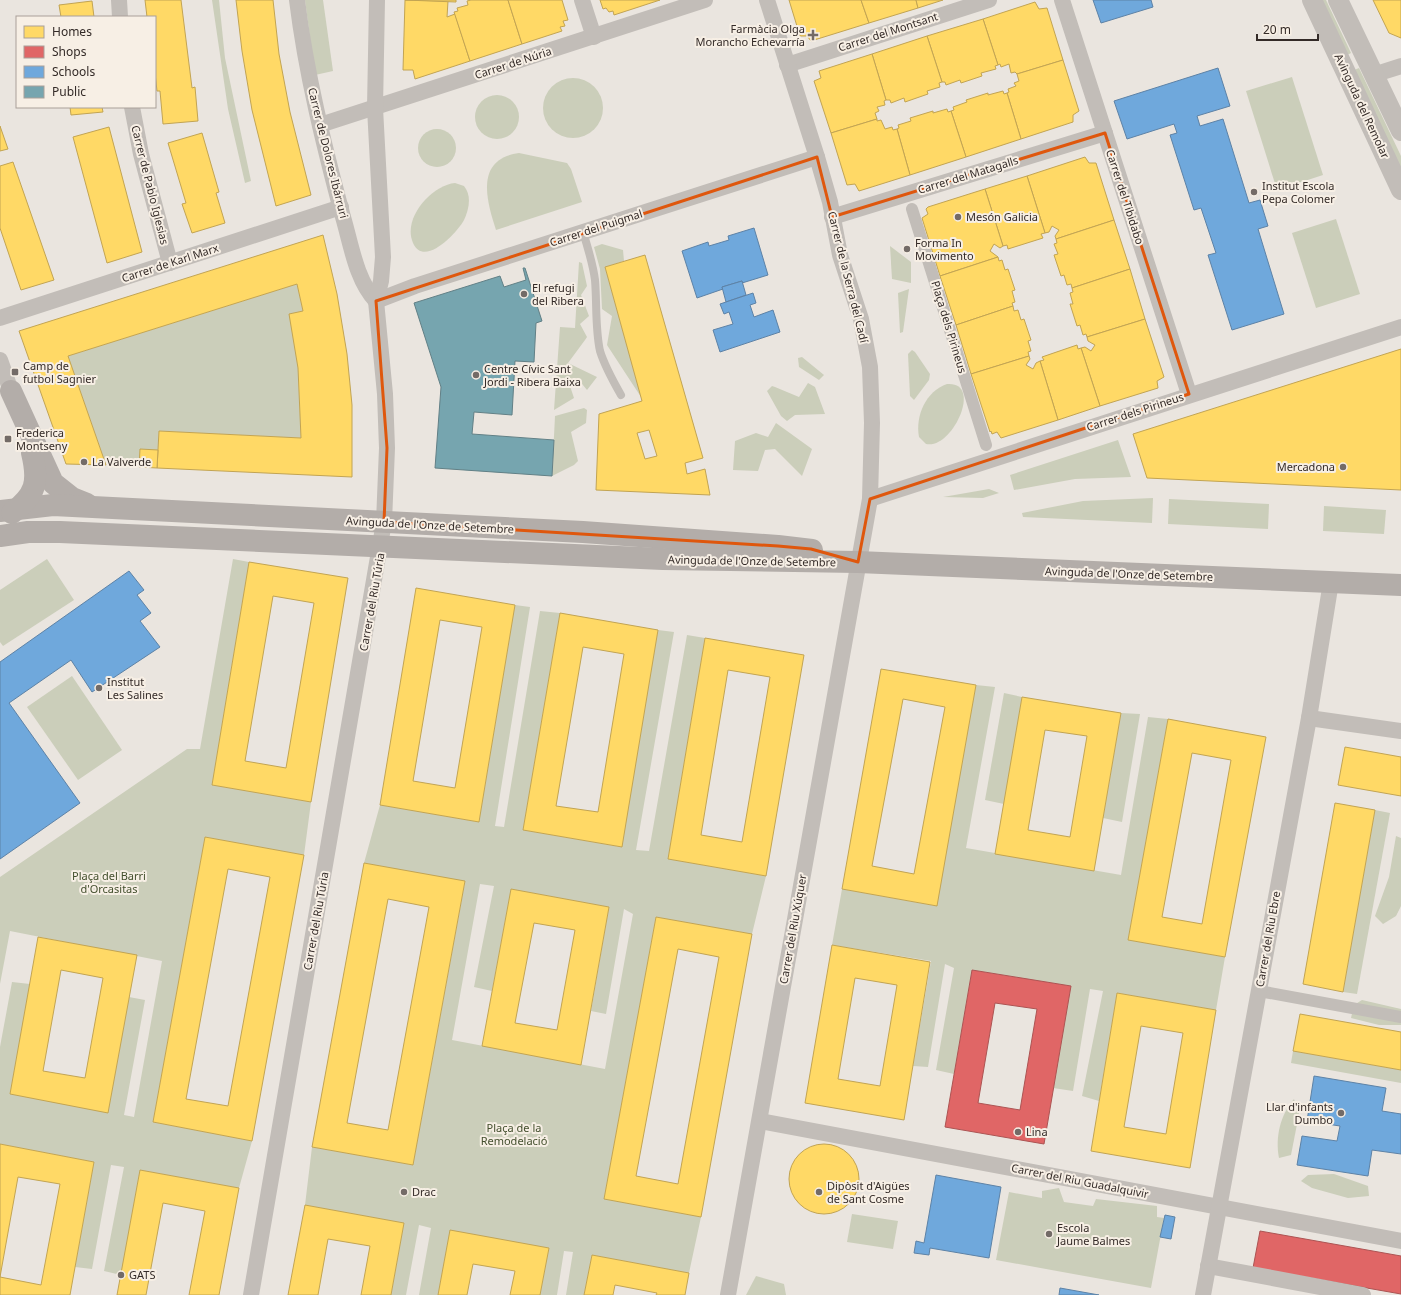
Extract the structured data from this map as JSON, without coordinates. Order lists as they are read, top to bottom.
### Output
{
  "streets": {
    "main road": ["Avinguda de l'Onze de Setembre"],
    "street": [
      "Carrer del Montsant",
      "Carrer de Núria",
      "Avinguda del Remolar",
      "Carrer de Dolores Ibárruri",
      "Carrer del Matagalls",
      "Carrer de Pablo Iglesias",
      "Carrer del Tibidabo",
      "Carrer del Puigmal",
      "Carrer de Karl Marx",
      "Carrer de la Serra del Cadí",
      "Plaça dels Pirineus",
      "Carrer dels Pirineus",
      "Carrer del Riu Túria",
      "Carrer del Riu Xúquer",
      "Carrer del Riu Ebre",
      "Carrer del Riu Guadalquivir"
    ]
  },
  "crossings": [
    ["Carrer del Montsant", "Carrer de la Serra del Cadí"],
    ["Carrer de Núria", "Carrer de Dolores Ibárruri"],
    ["Carrer de Dolores Ibárruri", "Carrer del Puigmal"],
    ["Carrer de Dolores Ibárruri", "Carrer de Karl Marx"],
    ["Carrer de Dolores Ibárruri", "Avinguda de l'Onze de Setembre"],
    ["Carrer de Dolores Ibárruri", "Carrer del Riu Túria"],
    ["Carrer del Matagalls", "Carrer del Tibidabo"],
    ["Carrer del Matagalls", "Carrer de la Serra del Cadí"],
    ["Carrer de Pablo Iglesias", "Carrer de Karl Marx"],
    ["Carrer del Tibidabo", "Carrer dels Pirineus"],
    ["Carrer del Puigmal", "Carrer de la Serra del Cadí"],
    ["Carrer de la Serra del Cadí", "Carrer dels Pirineus"],
    ["Carrer de la Serra del Cadí", "Avinguda de l'Onze de Setembre"],
    ["Carrer de la Serra del Cadí", "Carrer del Riu Xúquer"],
    ["Avinguda de l'Onze de Setembre", "Carrer del Riu Túria"],
    ["Avinguda de l'Onze de Setembre", "Carrer del Riu Xúquer"],
    ["Avinguda de l'Onze de Setembre", "Carrer del Riu Ebre"],
    ["Carrer del Riu Xúquer", "Carrer del Riu Guadalquivir"],
    ["Carrer del Riu Ebre", "Carrer del Riu Guadalquivir"]
  ],
  "parks": ["Plaça del Barri d'Orcasitas", "Plaça de la Remodelació"],
  "places": {
    "health": ["Farmàcia Olga Morancho Echevarría"],
    "other": [
      "Institut Escola Pepa Colomer",
      "Mesón Galicia",
      "Forma In Movimento",
      "El refugi del Ribera",
      "Centre Cívic Sant Jordi - Ribera Baixa",
      "La Valverde",
      "Mercadona",
      "Institut Les Salines",
      "Llar d'infants Dumbo",
      "Lina",
      "Drac",
      "Dipòsit d'Aigües de Sant Cosme",
      "Escola Jaume Balmes",
      "GATS"
    ],
    "transit": ["Camp de futbol Sagnier", "Frederica Montseny"]
  },
  "legend": [
    "Homes",
    "Shops",
    "Schools",
    "Public"
  ],
  "scale_bar": "20 m"
}
